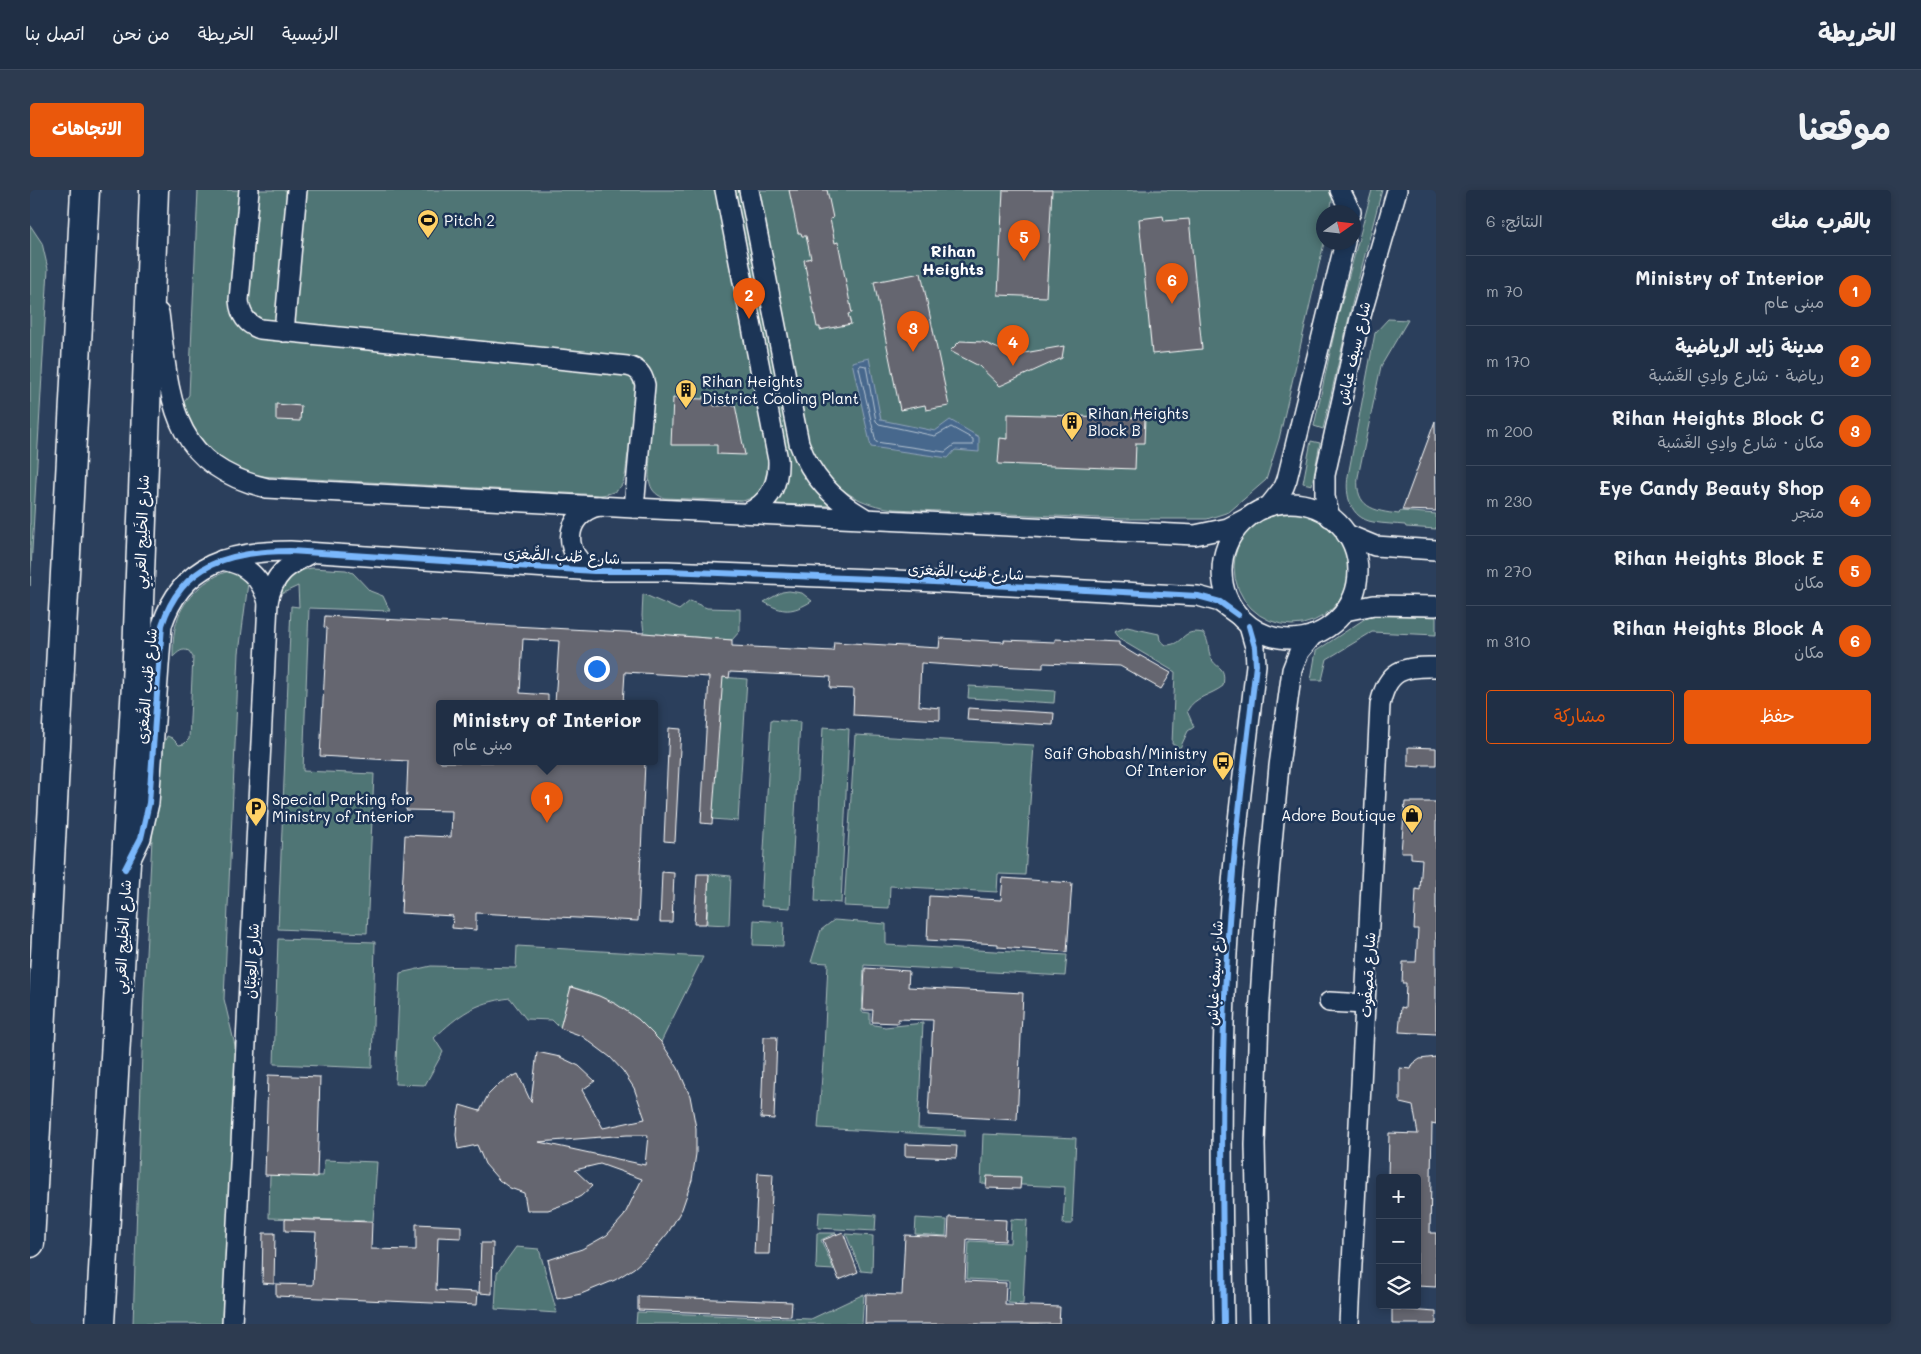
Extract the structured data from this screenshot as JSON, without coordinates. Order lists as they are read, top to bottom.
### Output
{
  "streets": {
    "highway": ["شارع الخَلِيج العَربِي"],
    "street": [
      "شارع سيف غباش",
      "شارع طُنب الصُّغرَى",
      "شارع العِبَيَّان",
      "شارع مَصفُوت"
    ]
  },
  "crossings": [
    ["شارع سيف غباش", "شارع طُنب الصُّغرَى"],
    ["شارع الخَلِيج العَربِي", "شارع طُنب الصُّغرَى"],
    ["شارع طُنب الصُّغرَى", "شارع العِبَيَّان"]
  ],
  "districts": ["Rihan Heights"],
  "places": {
    "sports": ["Pitch 2"],
    "building": ["Rihan Heights District Cooling Plant", "Rihan Heights Block B"],
    "bus stop": ["Saif Ghobash/Ministry Of Interior"],
    "parking": ["Special Parking for Ministry of Interior"],
    "shop": ["Adore Boutique"]
  },
  "north": "right",
  "page": {
    "header": "الخريطة",
    "nav": [
      "الرئيسية",
      "الخريطة",
      "من نحن",
      "اتصل بنا"
    ],
    "title": "موقعنا",
    "buttons": [
      "الاتجاهات",
      ["حفظ", "مشاركة"]
    ],
    "heading": ["بالقرب منك", "النتائج: 6"],
    "pins": [
      "5",
      "6",
      "2",
      "3",
      "4",
      "1"
    ],
    "list": [
      {
        "mark": "1",
        "name": "Ministry of Interior",
        "note": "مبنى عام",
        "value": "70 m"
      },
      {
        "mark": "2",
        "name": "مدينة زايد الرياضية",
        "note": "رياضة · شارع وادِي الغَشبة",
        "value": "170 m"
      },
      {
        "mark": "3",
        "name": "Rihan Heights Block C",
        "note": "مكان · شارع وادِي الغَشبة",
        "value": "200 m"
      },
      {
        "mark": "4",
        "name": "Eye Candy Beauty Shop",
        "note": "متجر",
        "value": "230 m"
      },
      {
        "mark": "5",
        "name": "Rihan Heights Block E",
        "note": "مكان",
        "value": "270 m"
      },
      {
        "mark": "6",
        "name": "Rihan Heights Block A",
        "note": "مكان",
        "value": "310 m"
      }
    ],
    "popup": ["Ministry of Interior", "مبنى عام"],
    "map_buttons": ["+", "−"]
  }
}
